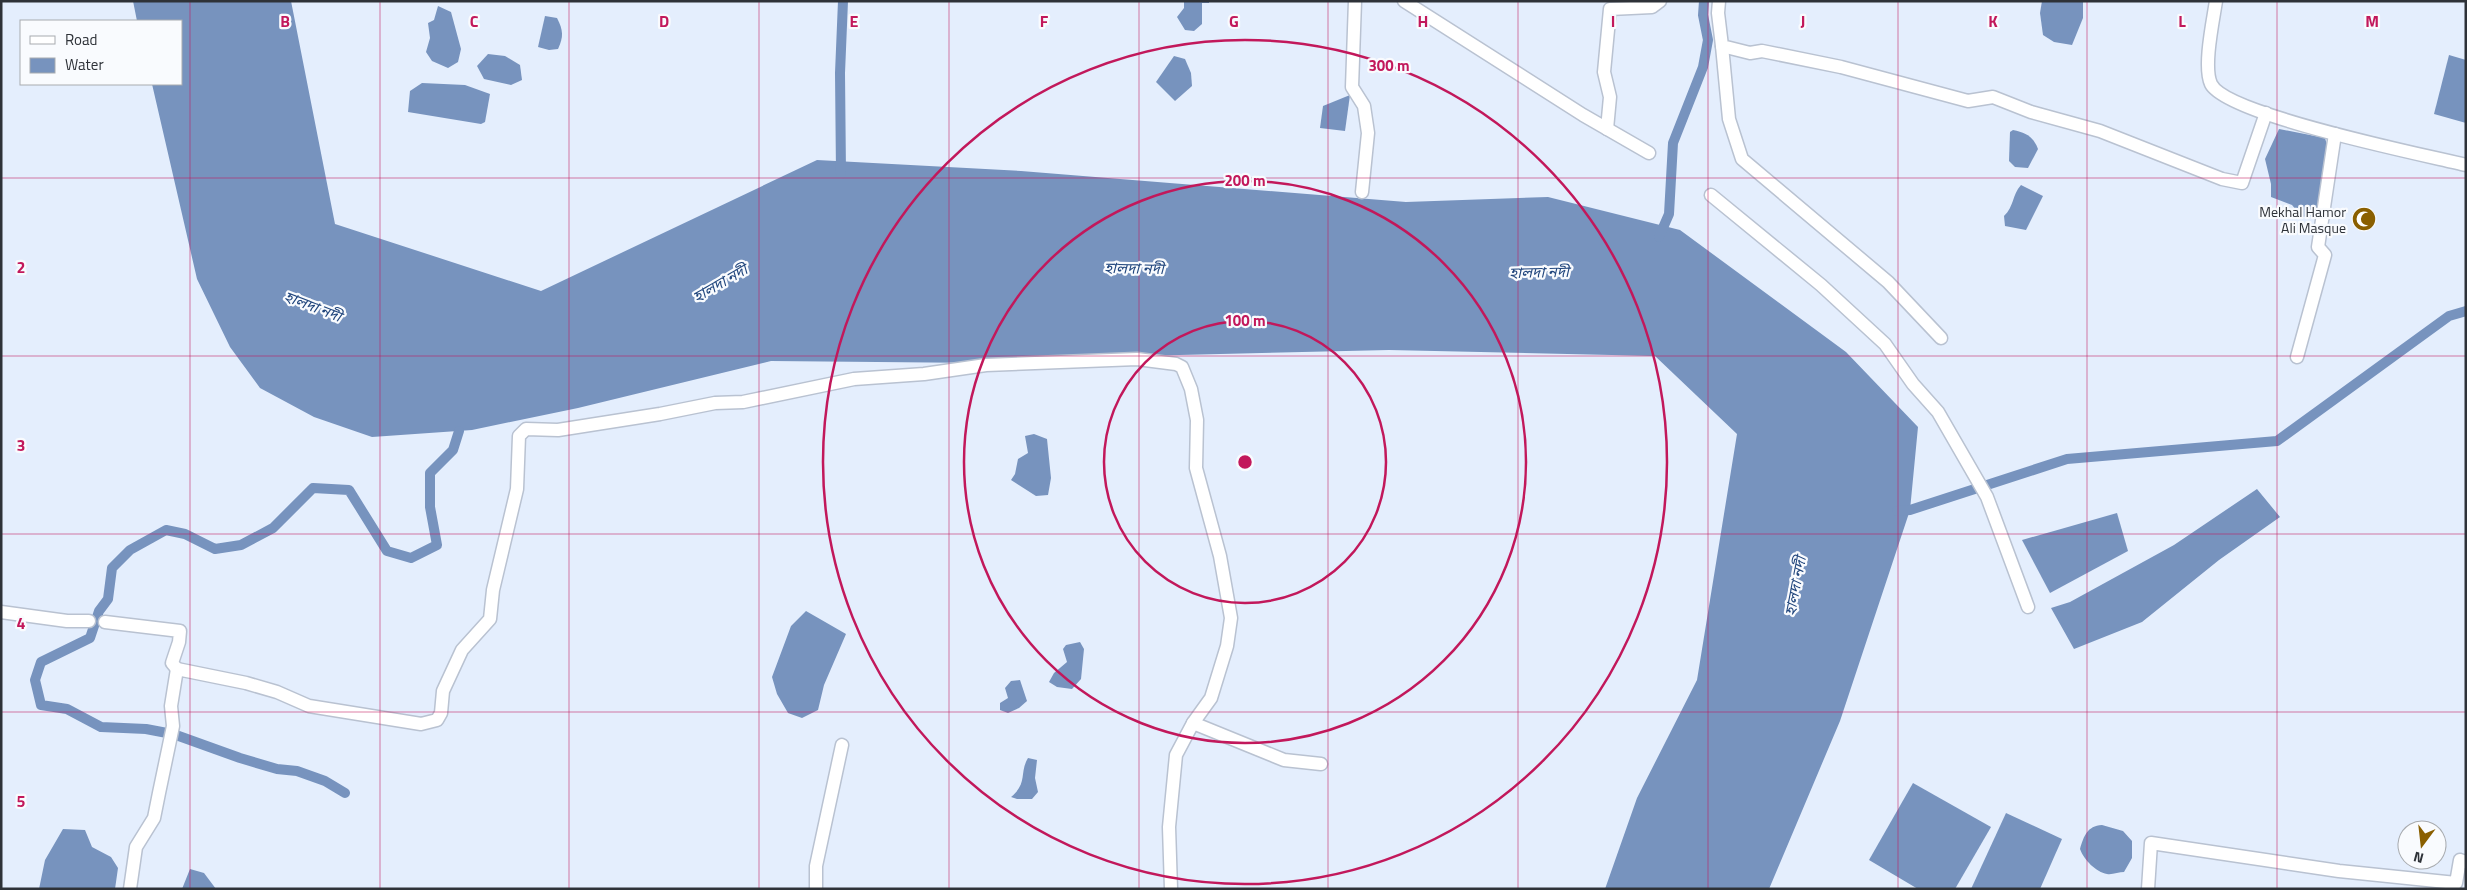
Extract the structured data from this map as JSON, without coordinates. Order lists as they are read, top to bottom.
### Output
{
  "water": ["হালদা নদী"],
  "places": {
    "mosque": ["Mekhal Hamor Ali Masque"]
  },
  "legend": ["Road", "Water"],
  "north": "bottom",
  "grid": {
    "columns": [
      "B",
      "C",
      "D",
      "E",
      "F",
      "G",
      "H",
      "I",
      "J",
      "K",
      "L",
      "M"
    ],
    "rows": [
      "2",
      "3",
      "4",
      "5"
    ]
  },
  "rings": ["300 m", "200 m", "100 m"]
}
